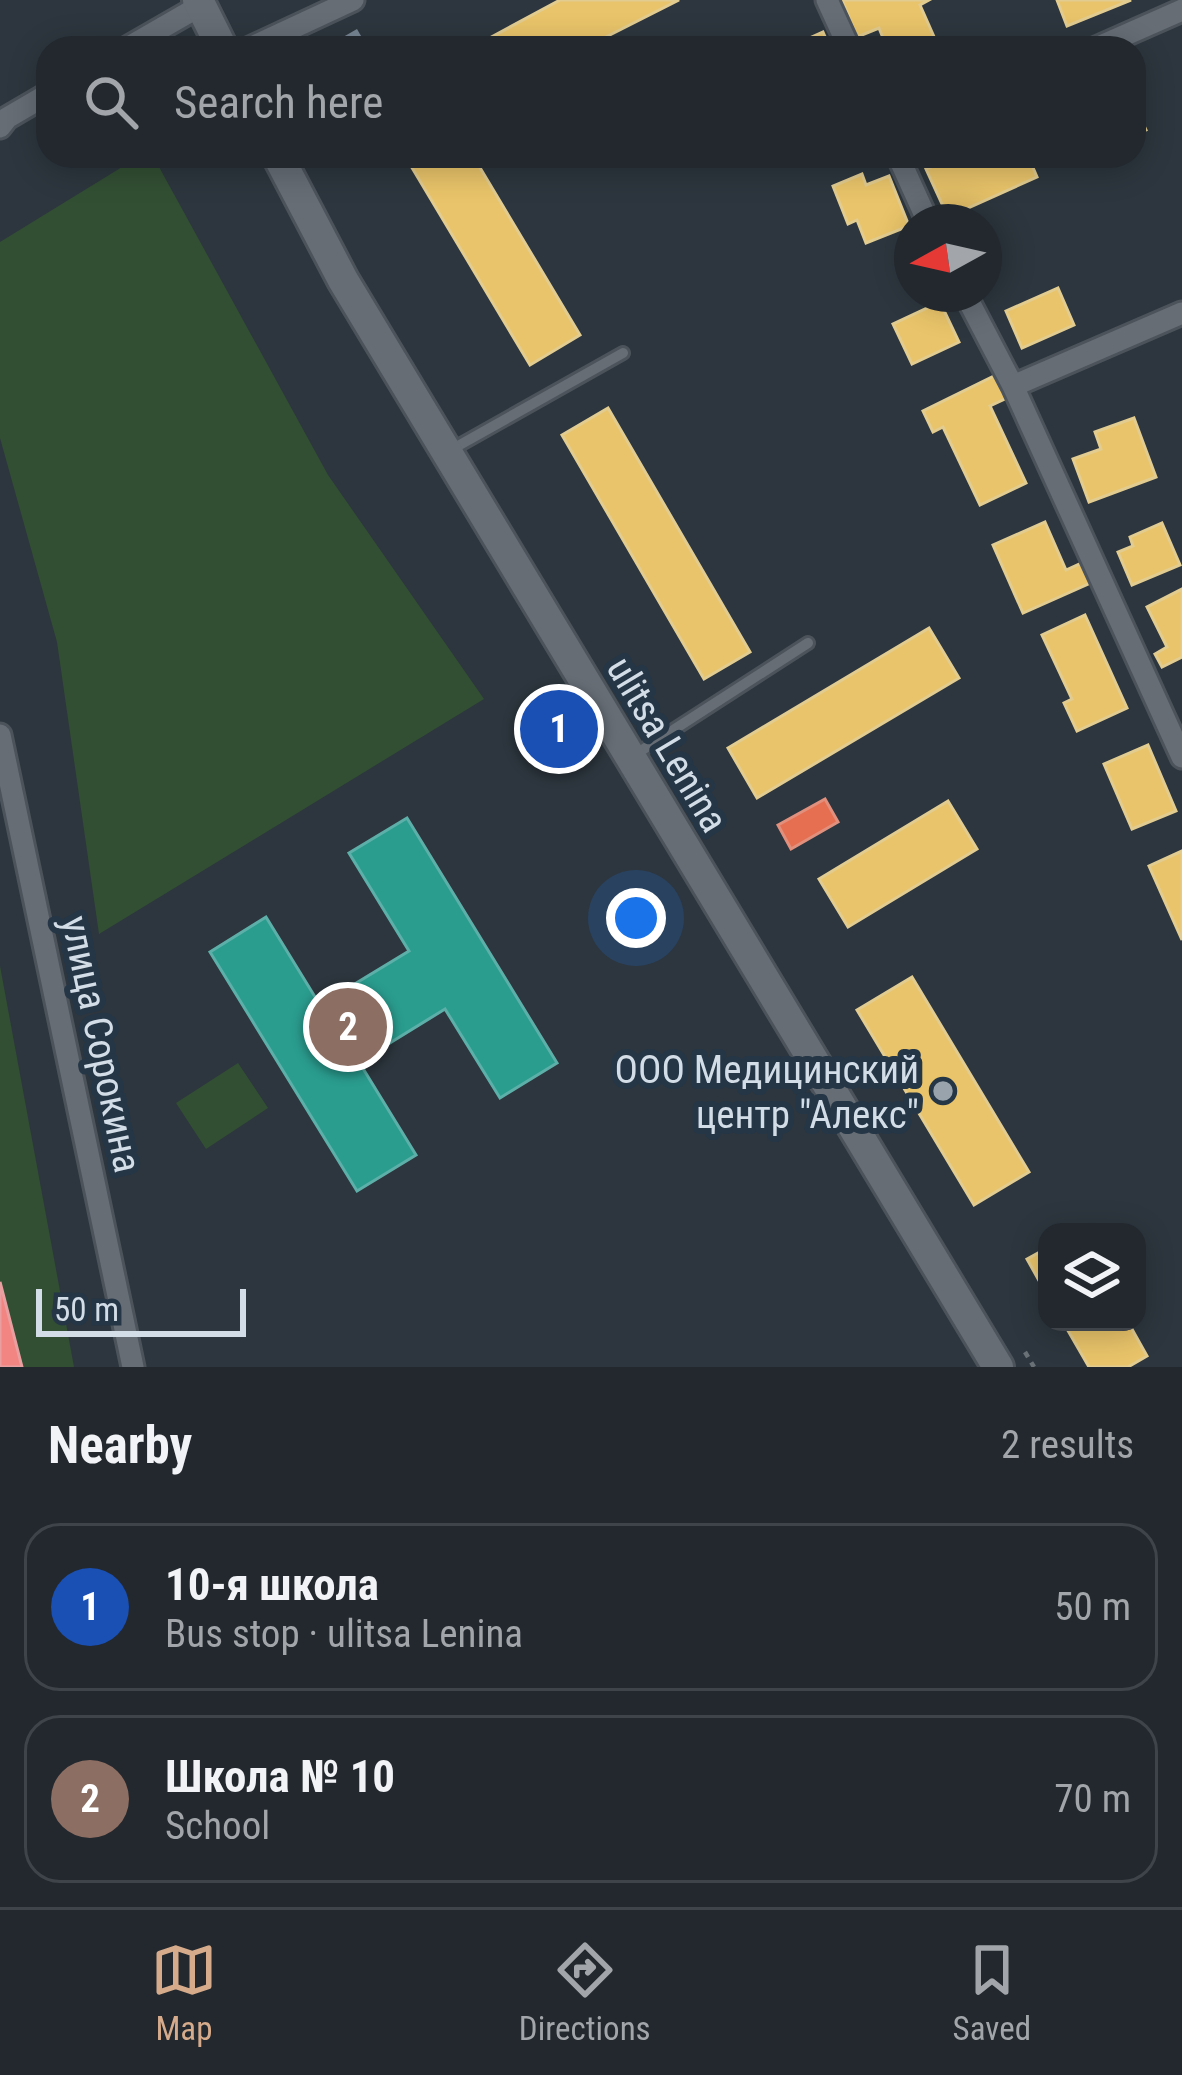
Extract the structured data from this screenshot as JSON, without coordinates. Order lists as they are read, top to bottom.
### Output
{
  "streets": {
    "main road": ["ulitsa Lenina"],
    "street": ["улица Сорокина"]
  },
  "places": ["ООО Медицинский центр \"Алекс\""],
  "scale_bar": "50 m",
  "north": "left",
  "page": {
    "search": "Search here",
    "pins": ["1", "2"],
    "scale": "50 m",
    "heading": ["Nearby", "2 results"],
    "list": [
      {
        "mark": "1",
        "name": "10-я школа",
        "note": "Bus stop · ulitsa Lenina",
        "value": "50 m"
      },
      {
        "mark": "2",
        "name": "Школа № 10",
        "note": "School",
        "value": "70 m"
      }
    ],
    "nav": ["Map", "Directions", "Saved"]
  }
}
